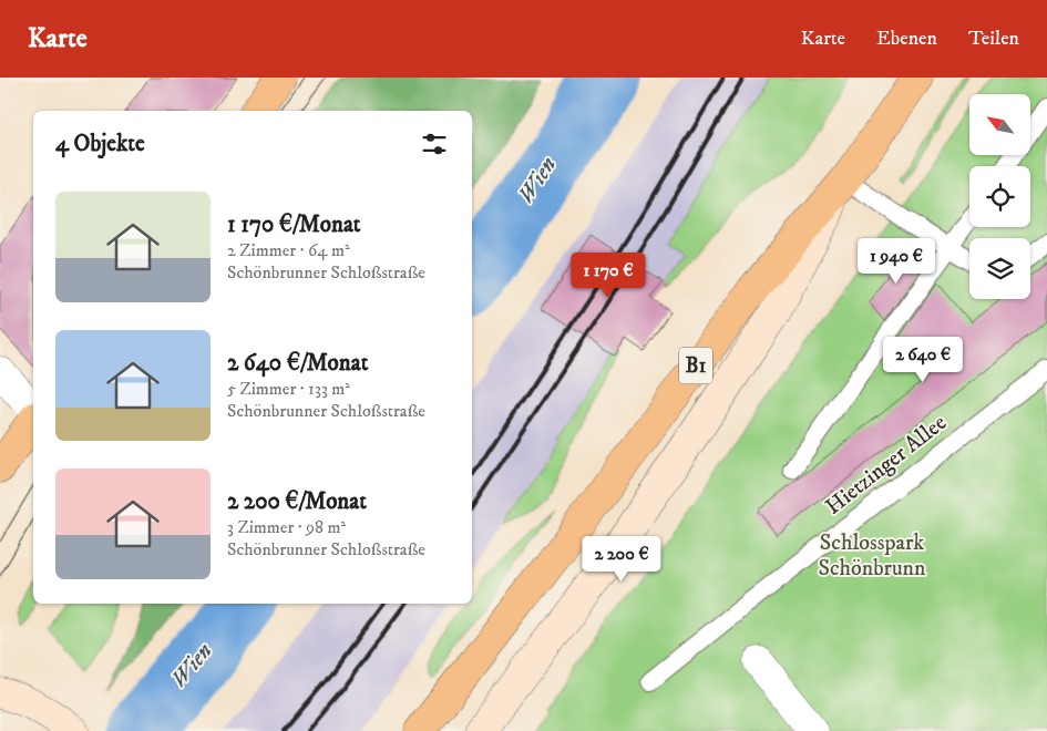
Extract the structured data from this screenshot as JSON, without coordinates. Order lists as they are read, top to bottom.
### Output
{
  "streets": {
    "main road": ["B1"],
    "lane": ["Hietzinger Allee"]
  },
  "water": ["Wien"],
  "parks": ["Schlosspark Schönbrunn"],
  "north": "top left",
  "page": {
    "header": "Karte",
    "nav": ["Karte", "Ebenen", "Teilen"],
    "heading": "4 Objekte",
    "list": [
      {
        "name": "1 170 €/Monat",
        "note": "2 Zimmer · 64 m² · Schönbrunner Schloßstraße"
      },
      {
        "name": "2 640 €/Monat",
        "note": "5 Zimmer · 133 m² · Schönbrunner Schloßstraße"
      },
      {
        "name": "2 200 €/Monat",
        "note": "3 Zimmer · 98 m² · Schönbrunner Schloßstraße"
      }
    ],
    "price": [
      "1 940 €",
      "1 170 €",
      "2 640 €",
      "2 200 €"
    ]
  }
}
